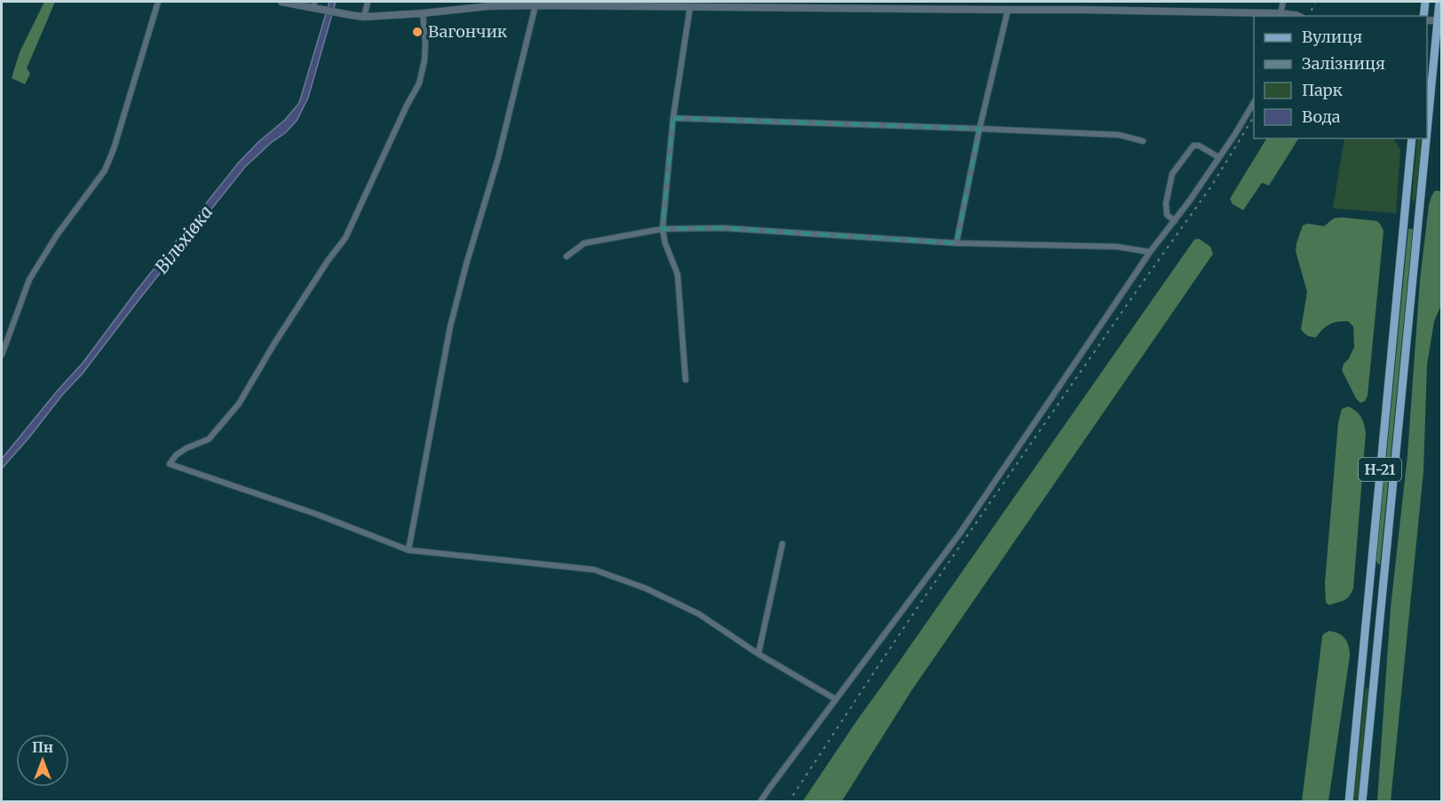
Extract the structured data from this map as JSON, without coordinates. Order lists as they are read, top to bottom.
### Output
{
  "streets": {
    "main road": ["Н-21"]
  },
  "water": ["Вільхівка"],
  "places": ["Вагончик"],
  "legend": [
    "Вулиця",
    "Залізниця",
    "Парк",
    "Вода"
  ],
  "north": "top"
}
